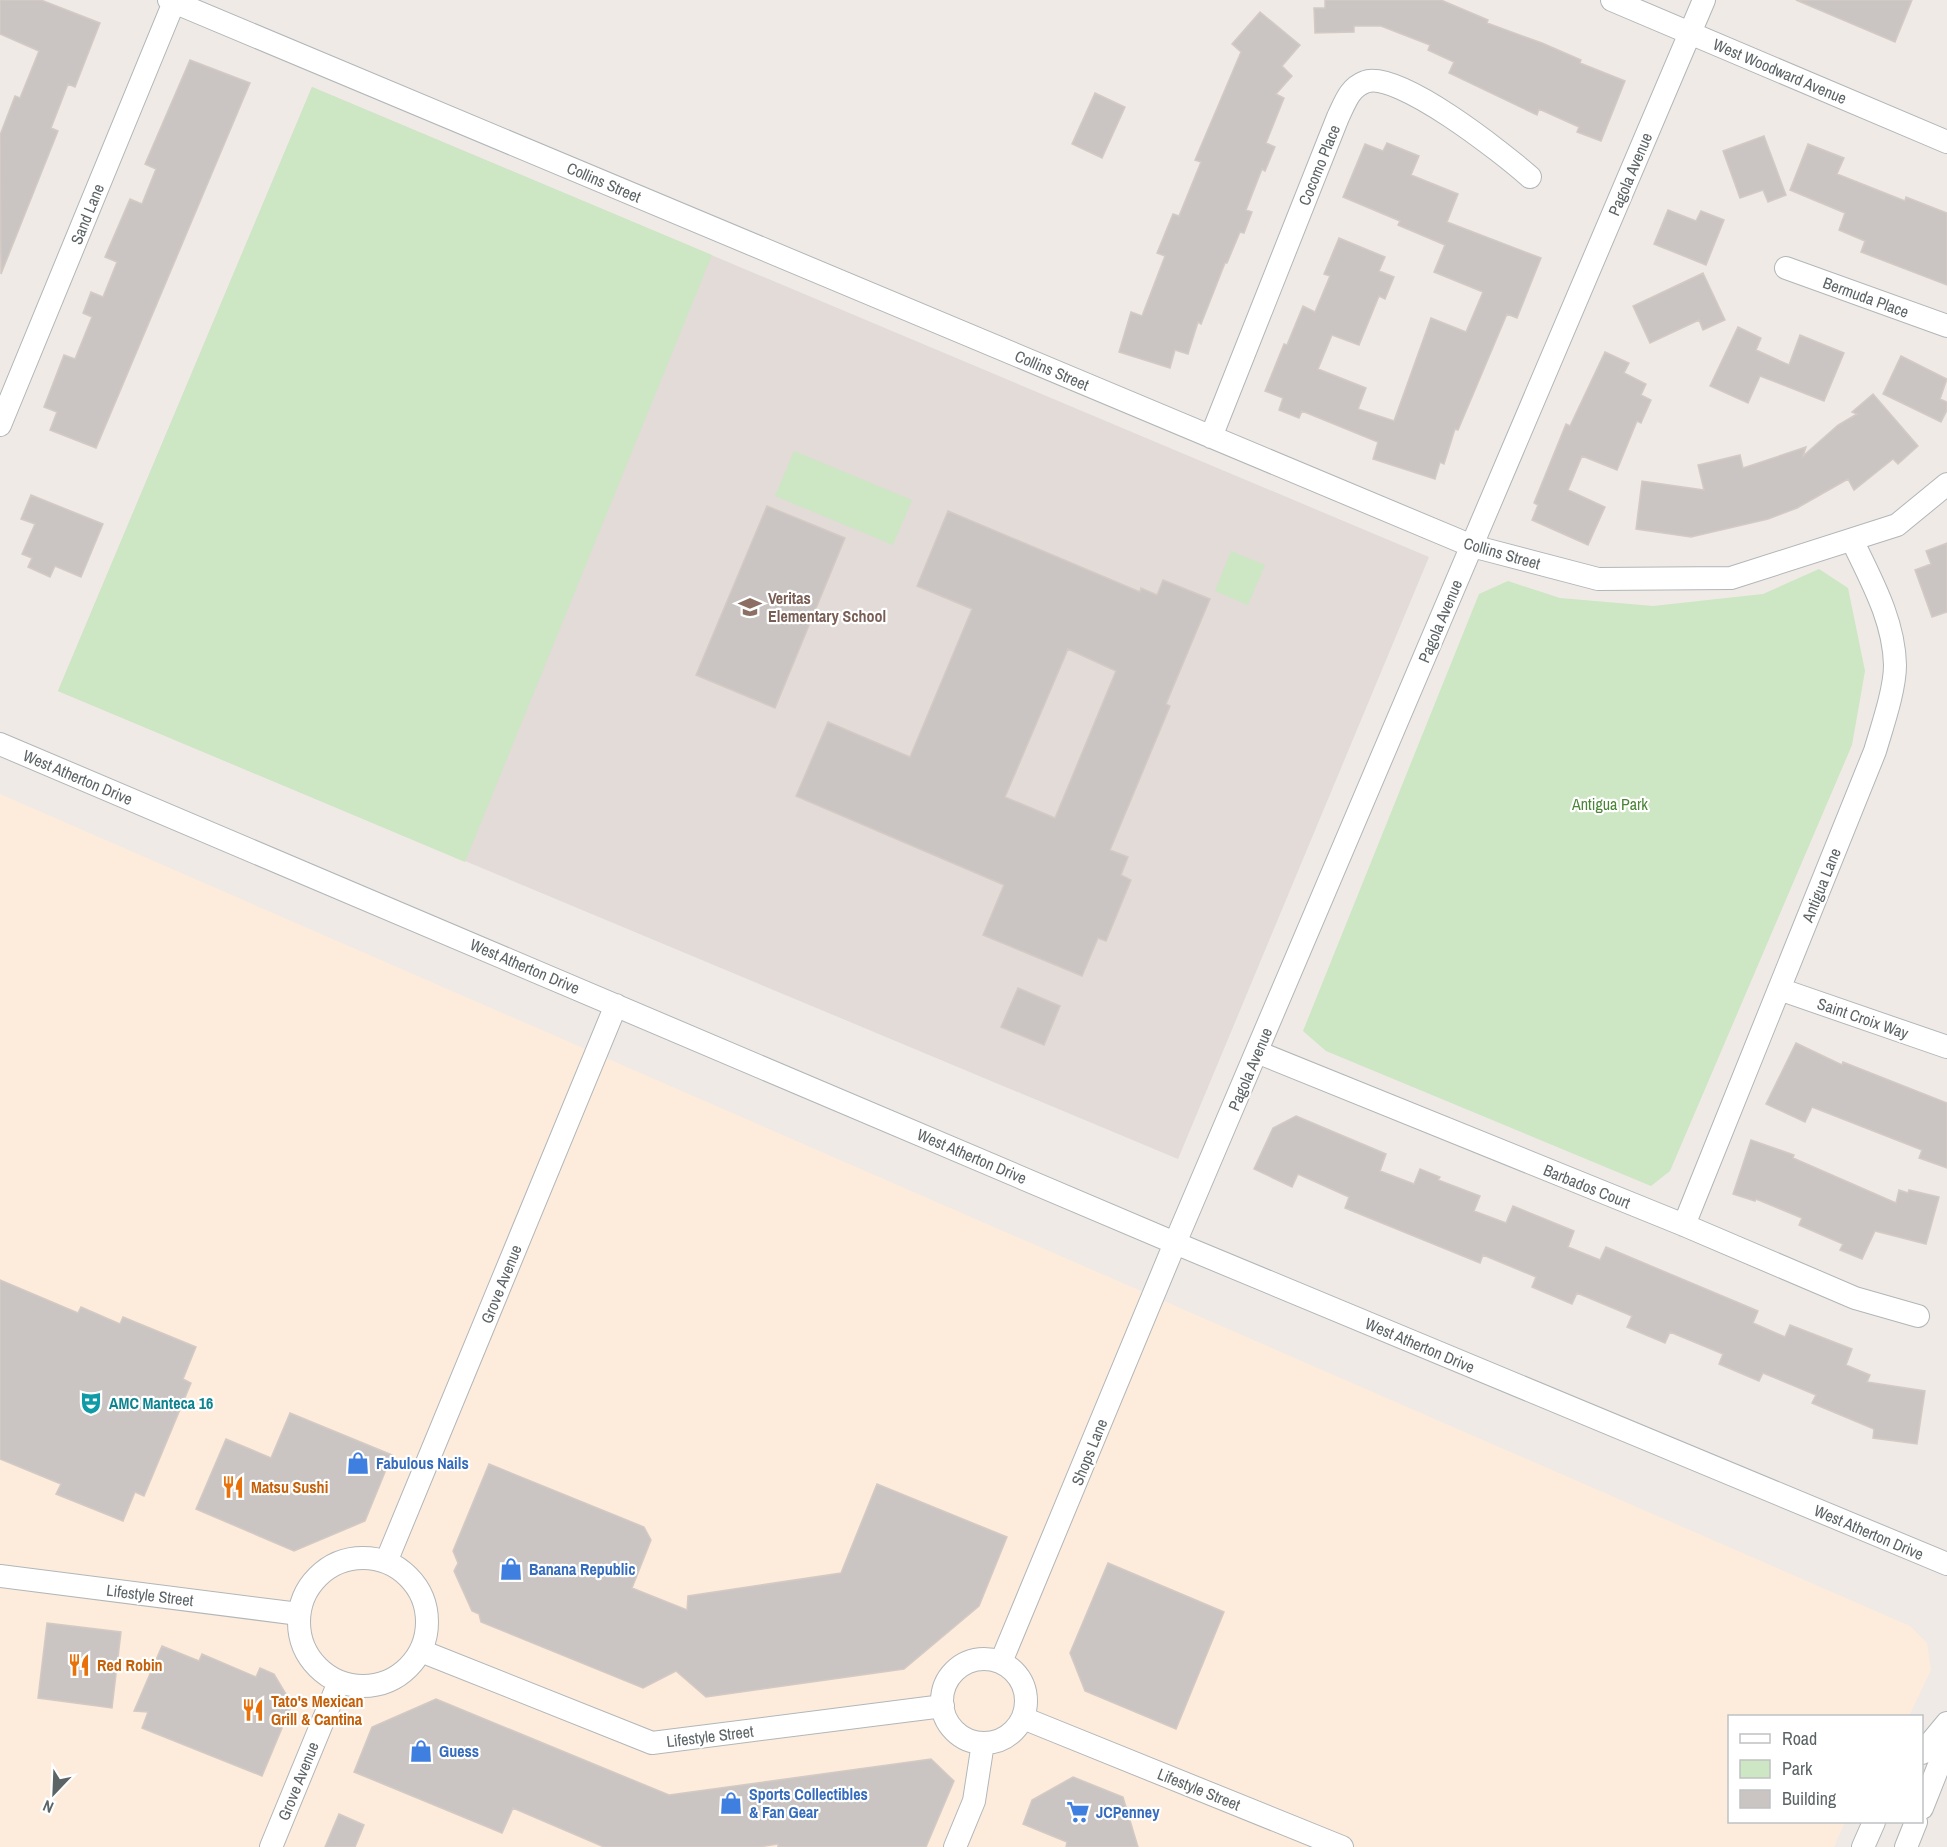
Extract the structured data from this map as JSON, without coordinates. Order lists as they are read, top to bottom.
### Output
{
  "streets": {
    "street": [
      "West Woodward Avenue",
      "Cocomo Place",
      "Pagola Avenue",
      "Collins Street",
      "Sand Lane",
      "Bermuda Place",
      "West Atherton Drive",
      "Antigua Lane",
      "Saint Croix Way",
      "Barbados Court",
      "Grove Avenue",
      "Shops Lane",
      "Lifestyle Street"
    ]
  },
  "crossings": [
    ["West Woodward Avenue", "Pagola Avenue"],
    ["Cocomo Place", "Collins Street"],
    ["Pagola Avenue", "Collins Street"],
    ["Pagola Avenue", "West Atherton Drive"],
    ["Pagola Avenue", "Barbados Court"],
    ["Pagola Avenue", "Shops Lane"],
    ["Collins Street", "Sand Lane"],
    ["Collins Street", "Antigua Lane"],
    ["West Atherton Drive", "Grove Avenue"],
    ["West Atherton Drive", "Shops Lane"],
    ["Antigua Lane", "Saint Croix Way"],
    ["Antigua Lane", "Barbados Court"],
    ["Grove Avenue", "Lifestyle Street"],
    ["Shops Lane", "Lifestyle Street"]
  ],
  "parks": ["Antigua Park"],
  "places": {
    "school or university": ["Veritas Elementary School"],
    "theatre": ["AMC Manteca 16"],
    "shop": [
      "Fabulous Nails",
      "Banana Republic",
      "Guess",
      "Sports Collectibles & Fan Gear"
    ],
    "restaurant": ["Matsu Sushi", "Red Robin", "Tato's Mexican Grill & Cantina"],
    "supermarket": ["JCPenney"]
  },
  "legend": ["Road", "Park", "Building"],
  "north": "bottom left"
}
